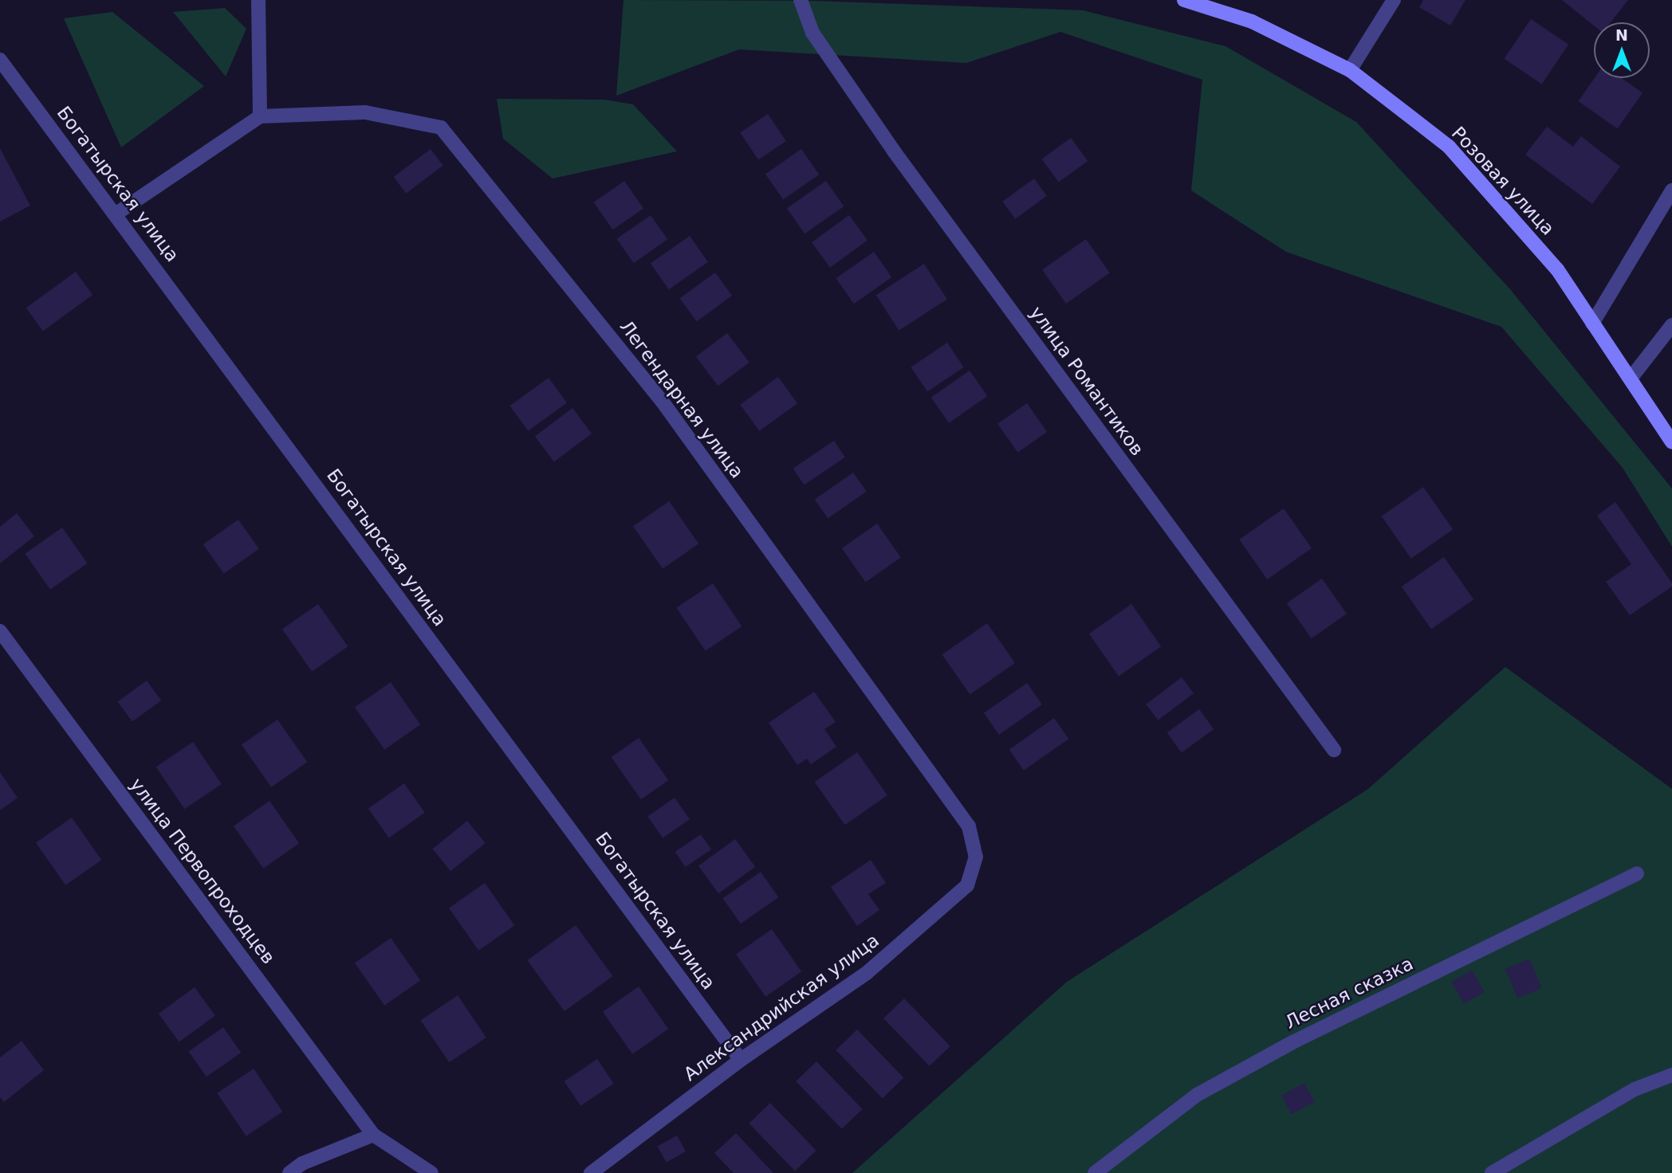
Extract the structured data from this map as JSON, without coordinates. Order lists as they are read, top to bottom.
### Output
{
  "streets": {
    "main road": ["Розовая улица"],
    "street": [
      "Богатырская улица",
      "улица Романтиков",
      "Легендарная улица",
      "улица Первопроходцев",
      "Лесная сказка",
      "Александрийская улица"
    ]
  },
  "crossings": [
    ["Богатырская улица", "Александрийская улица"],
    ["Легендарная улица", "Александрийская улица"]
  ],
  "north": "top"
}
